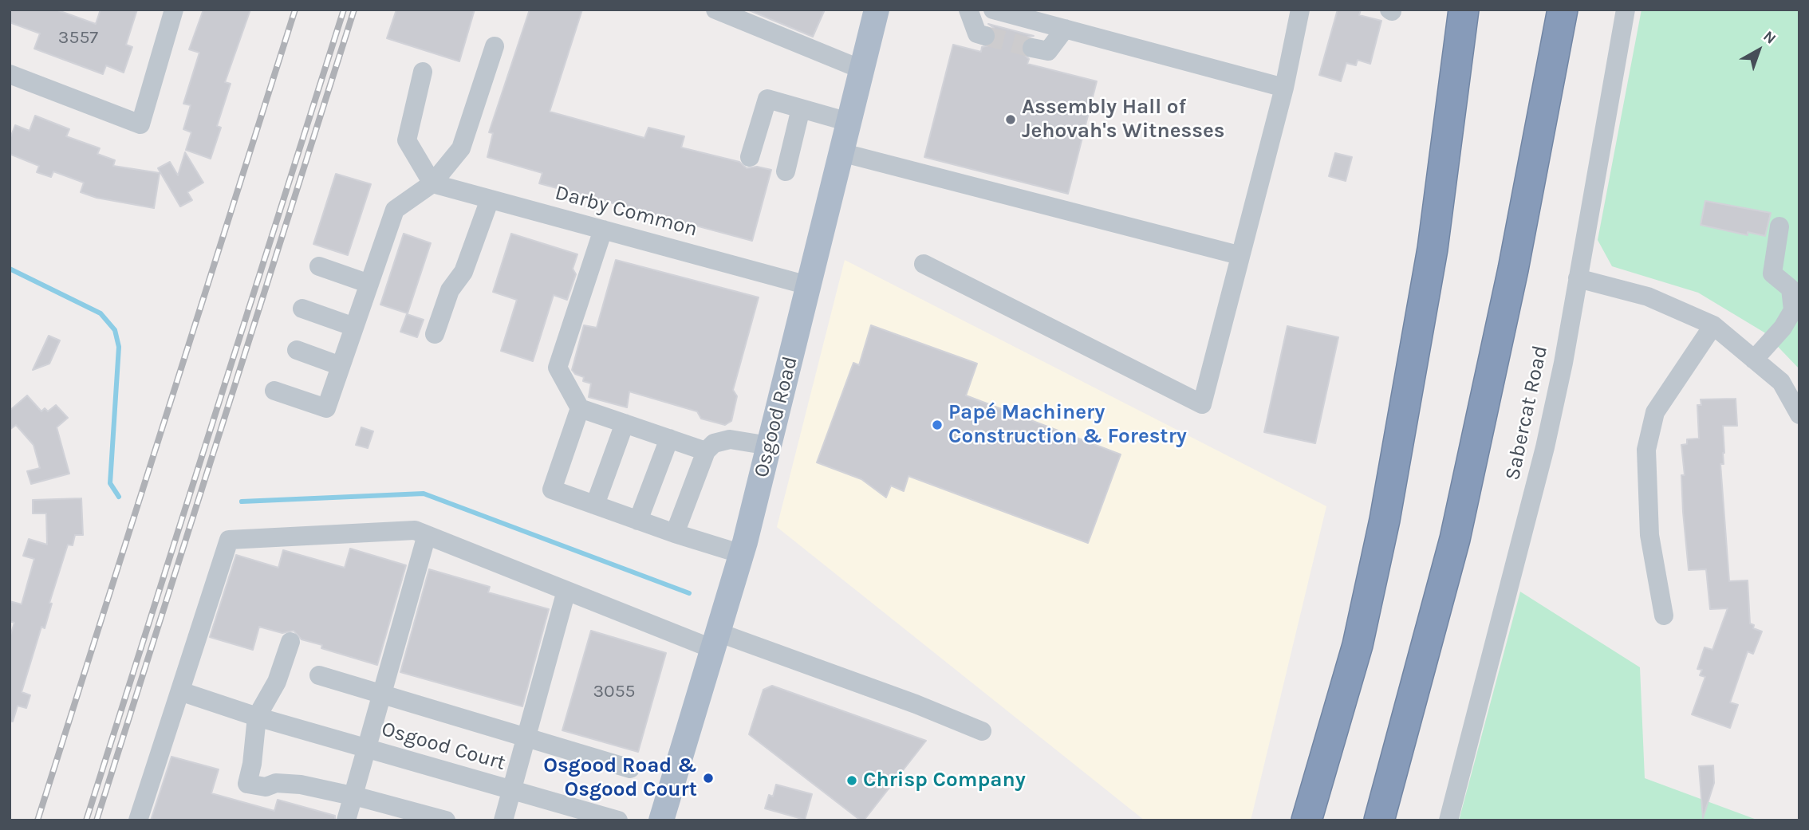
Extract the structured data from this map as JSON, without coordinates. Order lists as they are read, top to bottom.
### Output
{
  "streets": {
    "main road": ["Osgood Road"],
    "street": ["Darby Common", "Sabercat Road", "Osgood Court"]
  },
  "crossings": [
    ["Darby Common", "Osgood Road"]
  ],
  "places": [
    "Assembly Hall of Jehovah's Witnesses",
    "Papé Machinery Construction & Forestry",
    "Osgood Road & Osgood Court",
    "Chrisp Company"
  ],
  "house_numbers": ["3557", "3055"],
  "north": "top right"
}
